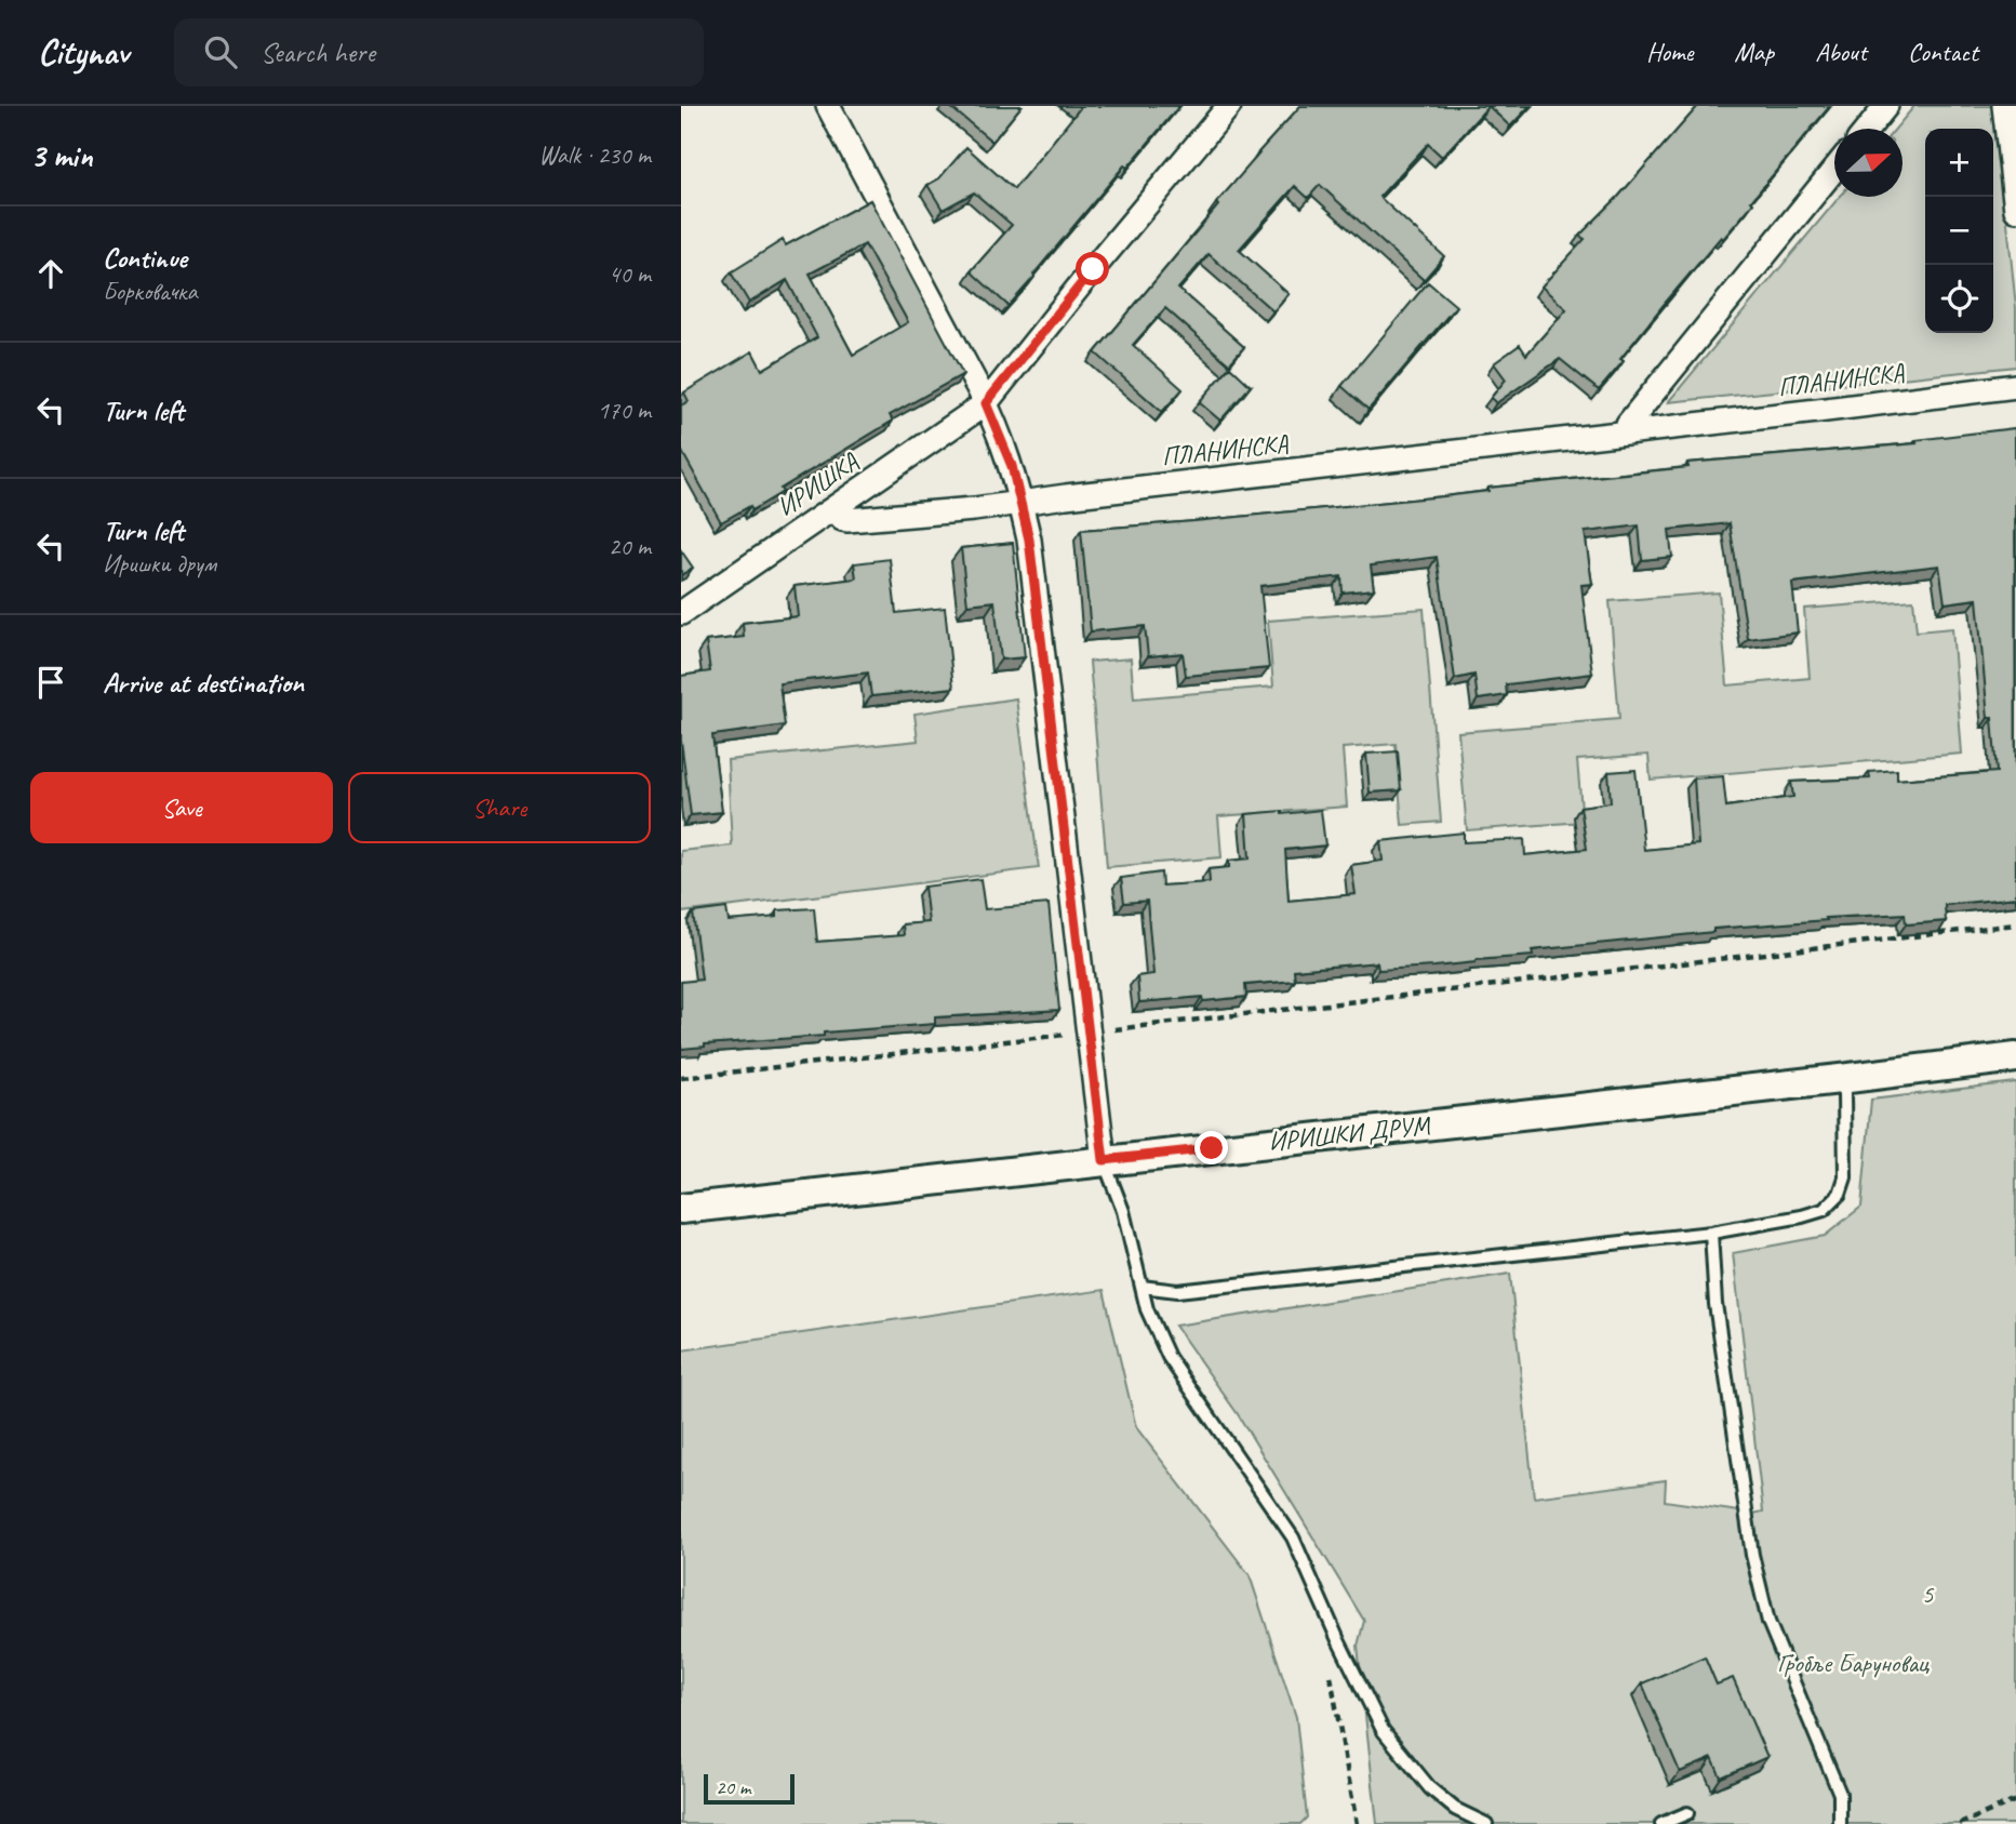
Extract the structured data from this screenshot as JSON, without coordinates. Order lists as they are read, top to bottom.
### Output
{
  "streets": {
    "street": ["ПЛАНИНСКА", "ИРИШКА", "ИРИШКИ ДРУМ"]
  },
  "crossings": [
    ["ПЛАНИНСКА", "ИРИШКА"]
  ],
  "parks": ["5", "Гробље Баруновац"],
  "scale_bar": "20 m",
  "north": "right",
  "page": {
    "header": "Citynav",
    "search": "Search here",
    "nav": [
      "Home",
      "Map",
      "About",
      "Contact"
    ],
    "heading": ["3 min", "Walk · 230 m"],
    "map_buttons": ["+", "−"],
    "list": [
      ["Continue", "Борковачка", "40 m"],
      ["Turn left", "170 m"],
      ["Turn left", "Иришки друм", "20 m"],
      "Arrive at destination"
    ],
    "buttons": ["Save", "Share"],
    "scale": "20 m"
  }
}
